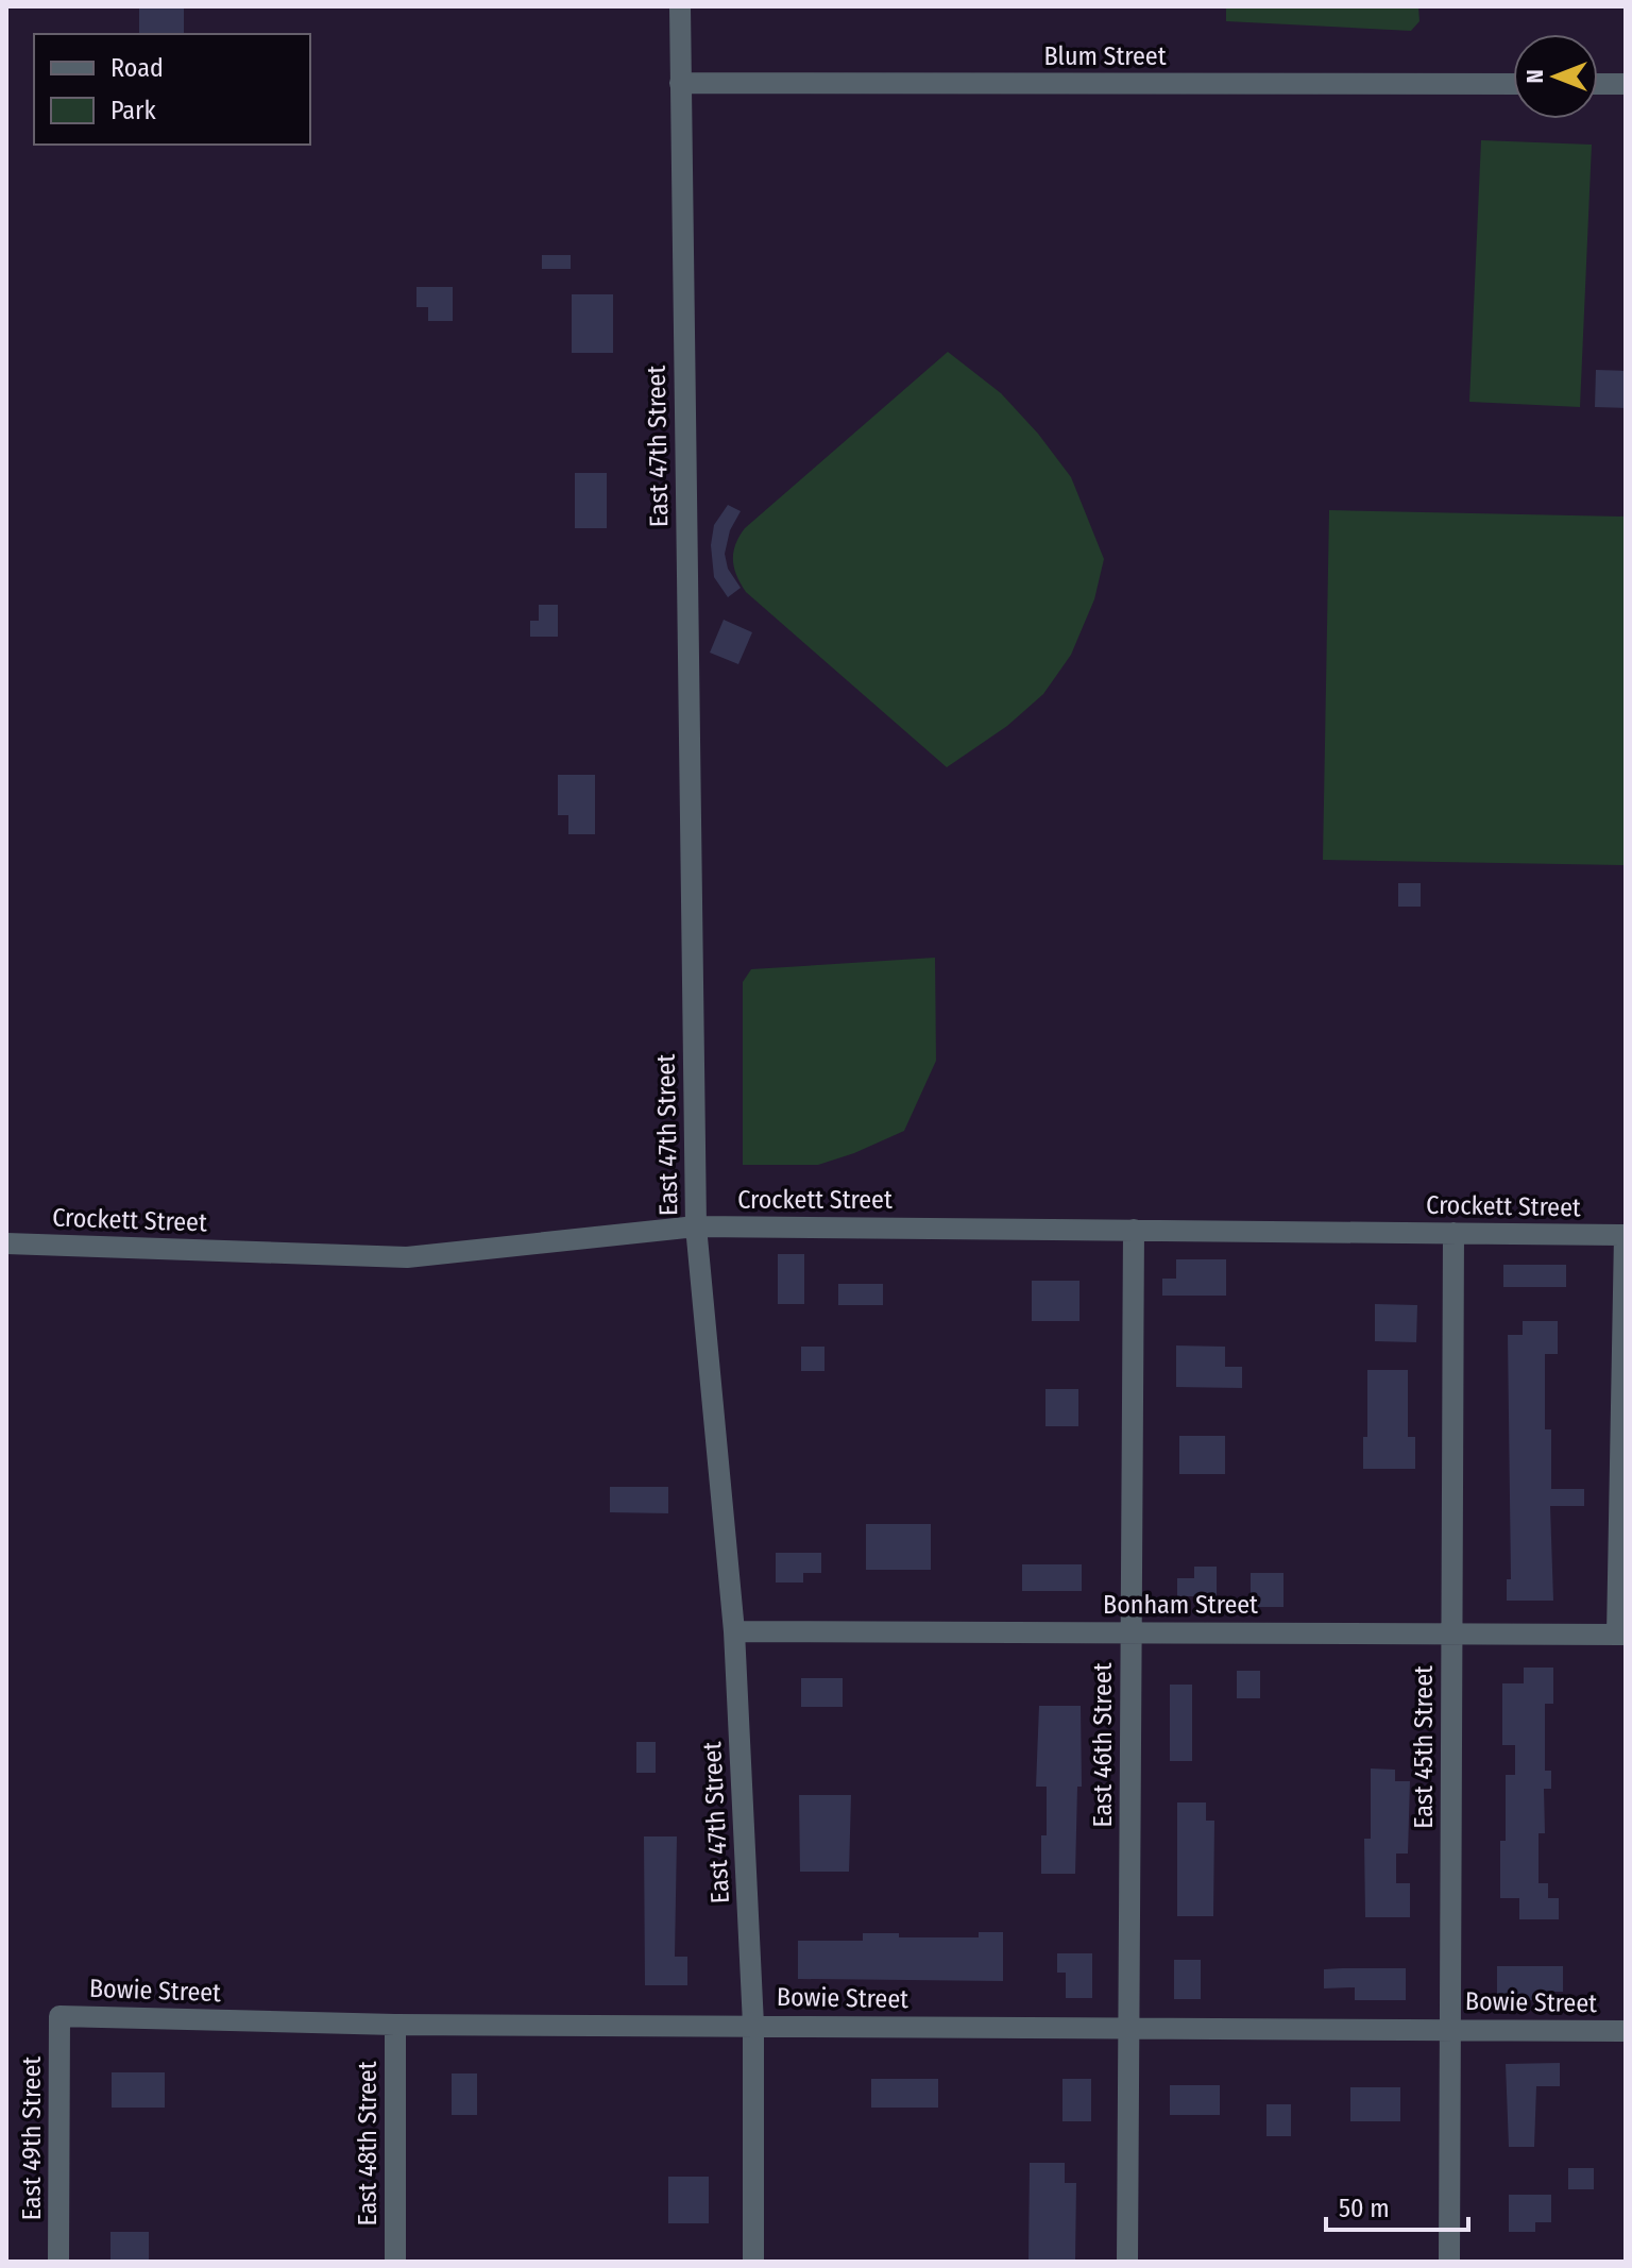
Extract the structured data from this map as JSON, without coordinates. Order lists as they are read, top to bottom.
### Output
{
  "streets": {
    "street": [
      "Blum Street",
      "East 47th Street",
      "Crockett Street",
      "Bonham Street",
      "East 46th Street",
      "East 45th Street",
      "Bowie Street",
      "East 49th Street",
      "East 48th Street"
    ]
  },
  "crossings": [
    ["Blum Street", "East 47th Street"],
    ["East 47th Street", "Crockett Street"],
    ["East 47th Street", "Bonham Street"],
    ["East 47th Street", "Bowie Street"],
    ["Crockett Street", "East 46th Street"],
    ["Crockett Street", "East 45th Street"],
    ["Bonham Street", "East 46th Street"],
    ["Bonham Street", "East 45th Street"],
    ["East 46th Street", "Bowie Street"],
    ["East 45th Street", "Bowie Street"],
    ["Bowie Street", "East 49th Street"],
    ["Bowie Street", "East 48th Street"]
  ],
  "legend": ["Road", "Park"],
  "scale_bar": "50 m",
  "north": "left"
}
